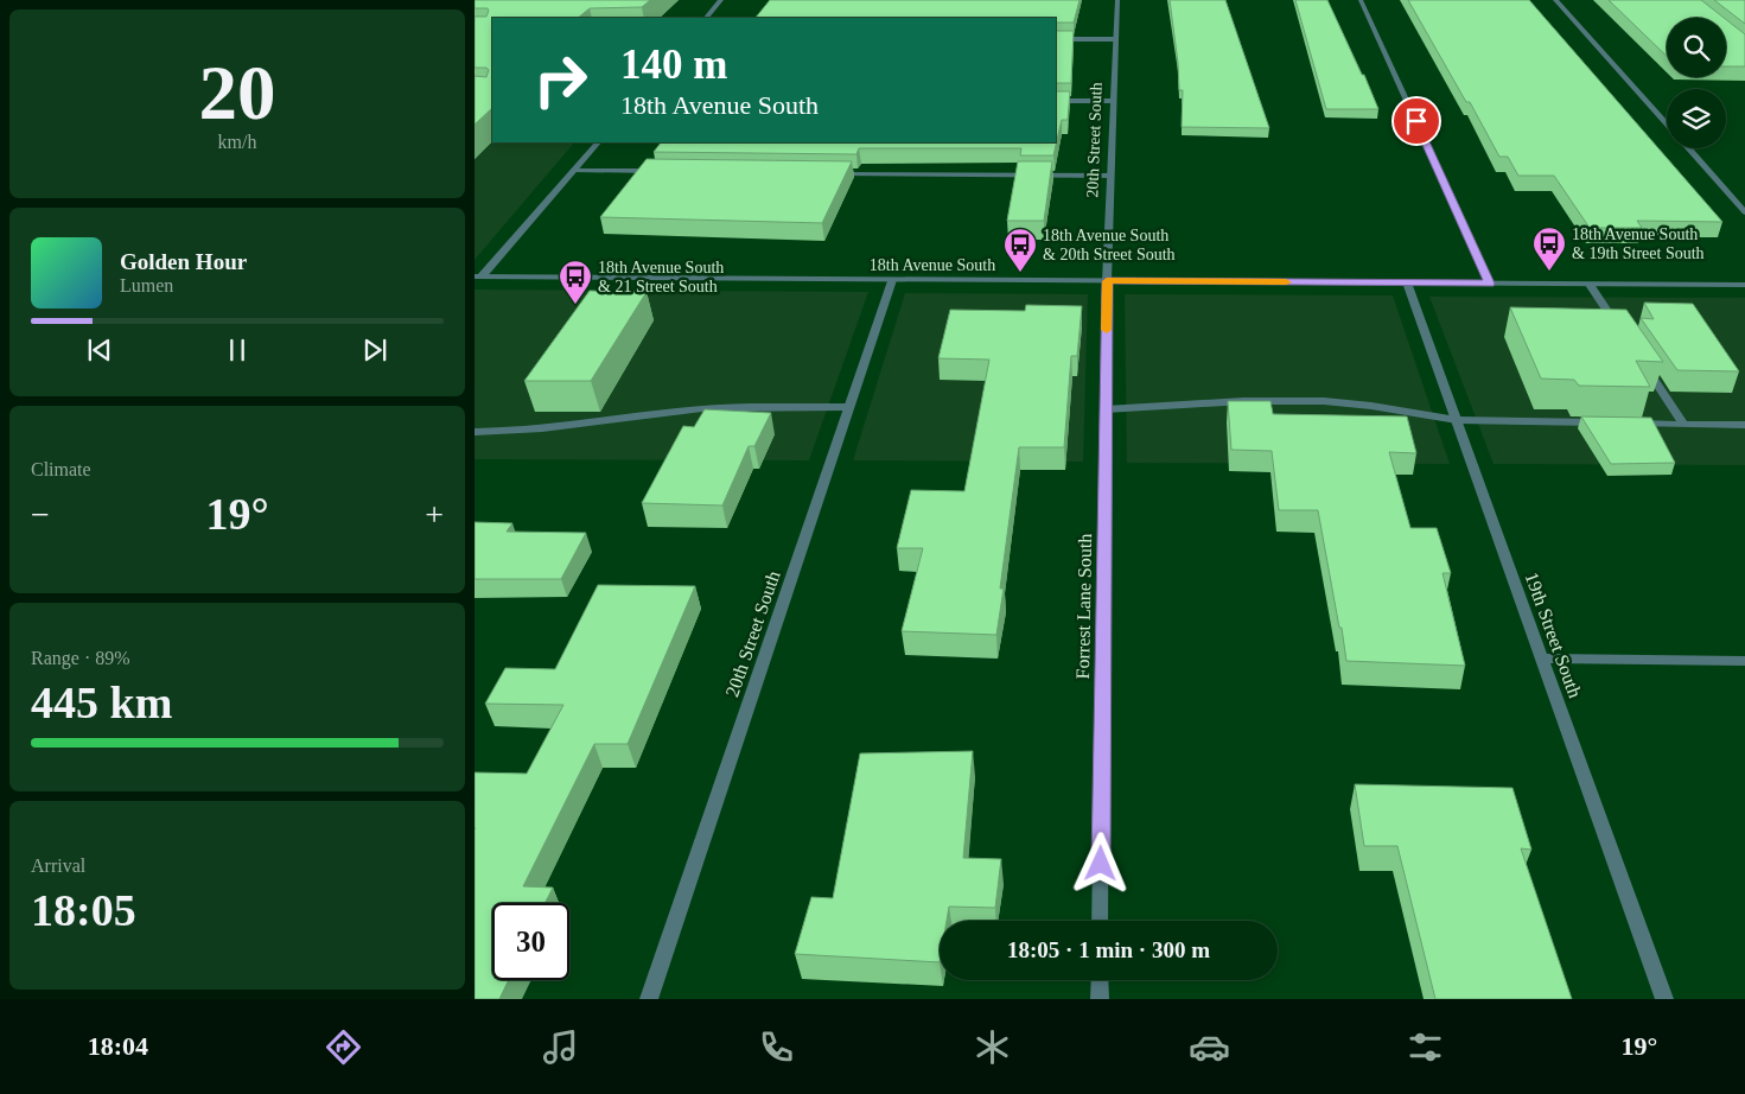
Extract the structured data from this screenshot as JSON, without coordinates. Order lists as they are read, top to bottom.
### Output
{
  "streets": {
    "street": [
      "20th Street South",
      "18th Avenue South",
      "Forrest Lane South",
      "19th Street South"
    ]
  },
  "crossings": [
    ["20th Street South", "18th Avenue South"],
    ["20th Street South", "Forrest Lane South"],
    ["18th Avenue South", "Forrest Lane South"],
    ["18th Avenue South", "19th Street South"]
  ],
  "places": {
    "bus stop": ["18th Avenue South & 19th Street South", "18th Avenue South & 20th Street South", "18th Avenue South & 21 Street South"]
  },
  "page": {
    "tile": [
      ["20", "km/h"],
      "Climate",
      ["Range · 89%", "445 km"],
      ["Arrival", "18:05"]
    ],
    "turn": ["140 m", "18th Avenue South"],
    "song": ["Golden Hour", "Lumen"],
    "heat": ["−", "19°", "+"],
    "limit": "30",
    "trip": "18:05 · 1 min · 300 m",
    "tabs": ["18:04", "19°"]
  }
}
